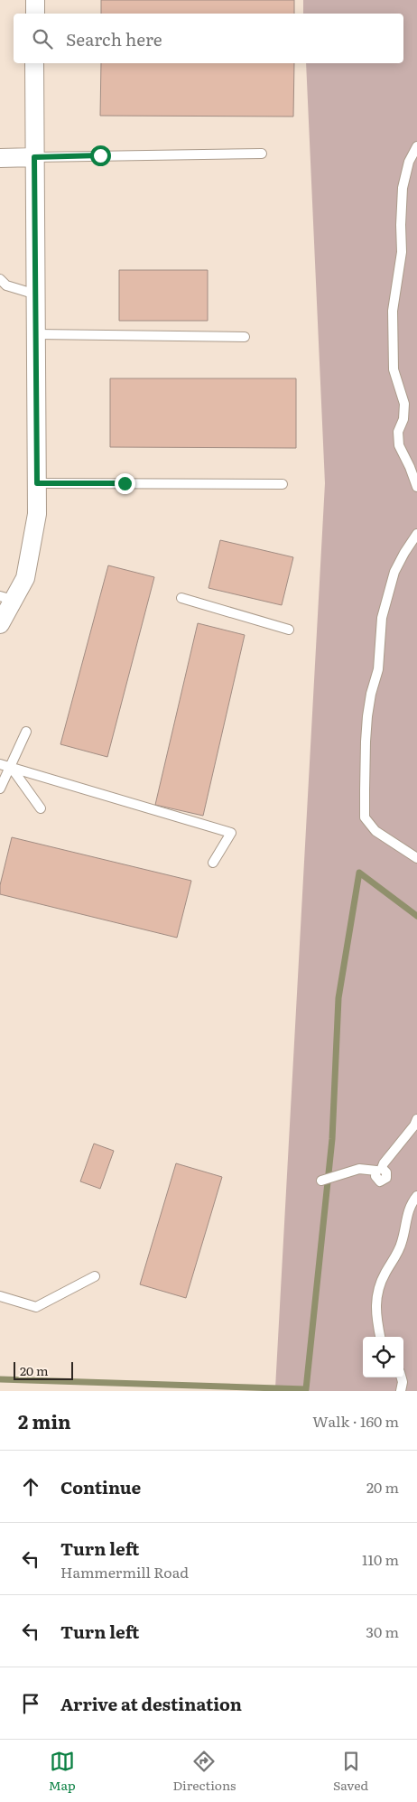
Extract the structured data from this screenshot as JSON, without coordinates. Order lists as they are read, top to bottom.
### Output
{
  "scale_bar": "20 m",
  "page": {
    "search": "Search here",
    "scale": "20 m",
    "heading": ["2 min", "Walk · 160 m"],
    "list": [
      ["Continue", "20 m"],
      ["Turn left", "Hammermill Road", "110 m"],
      ["Turn left", "30 m"],
      "Arrive at destination"
    ],
    "nav": ["Map", "Directions", "Saved"]
  }
}
